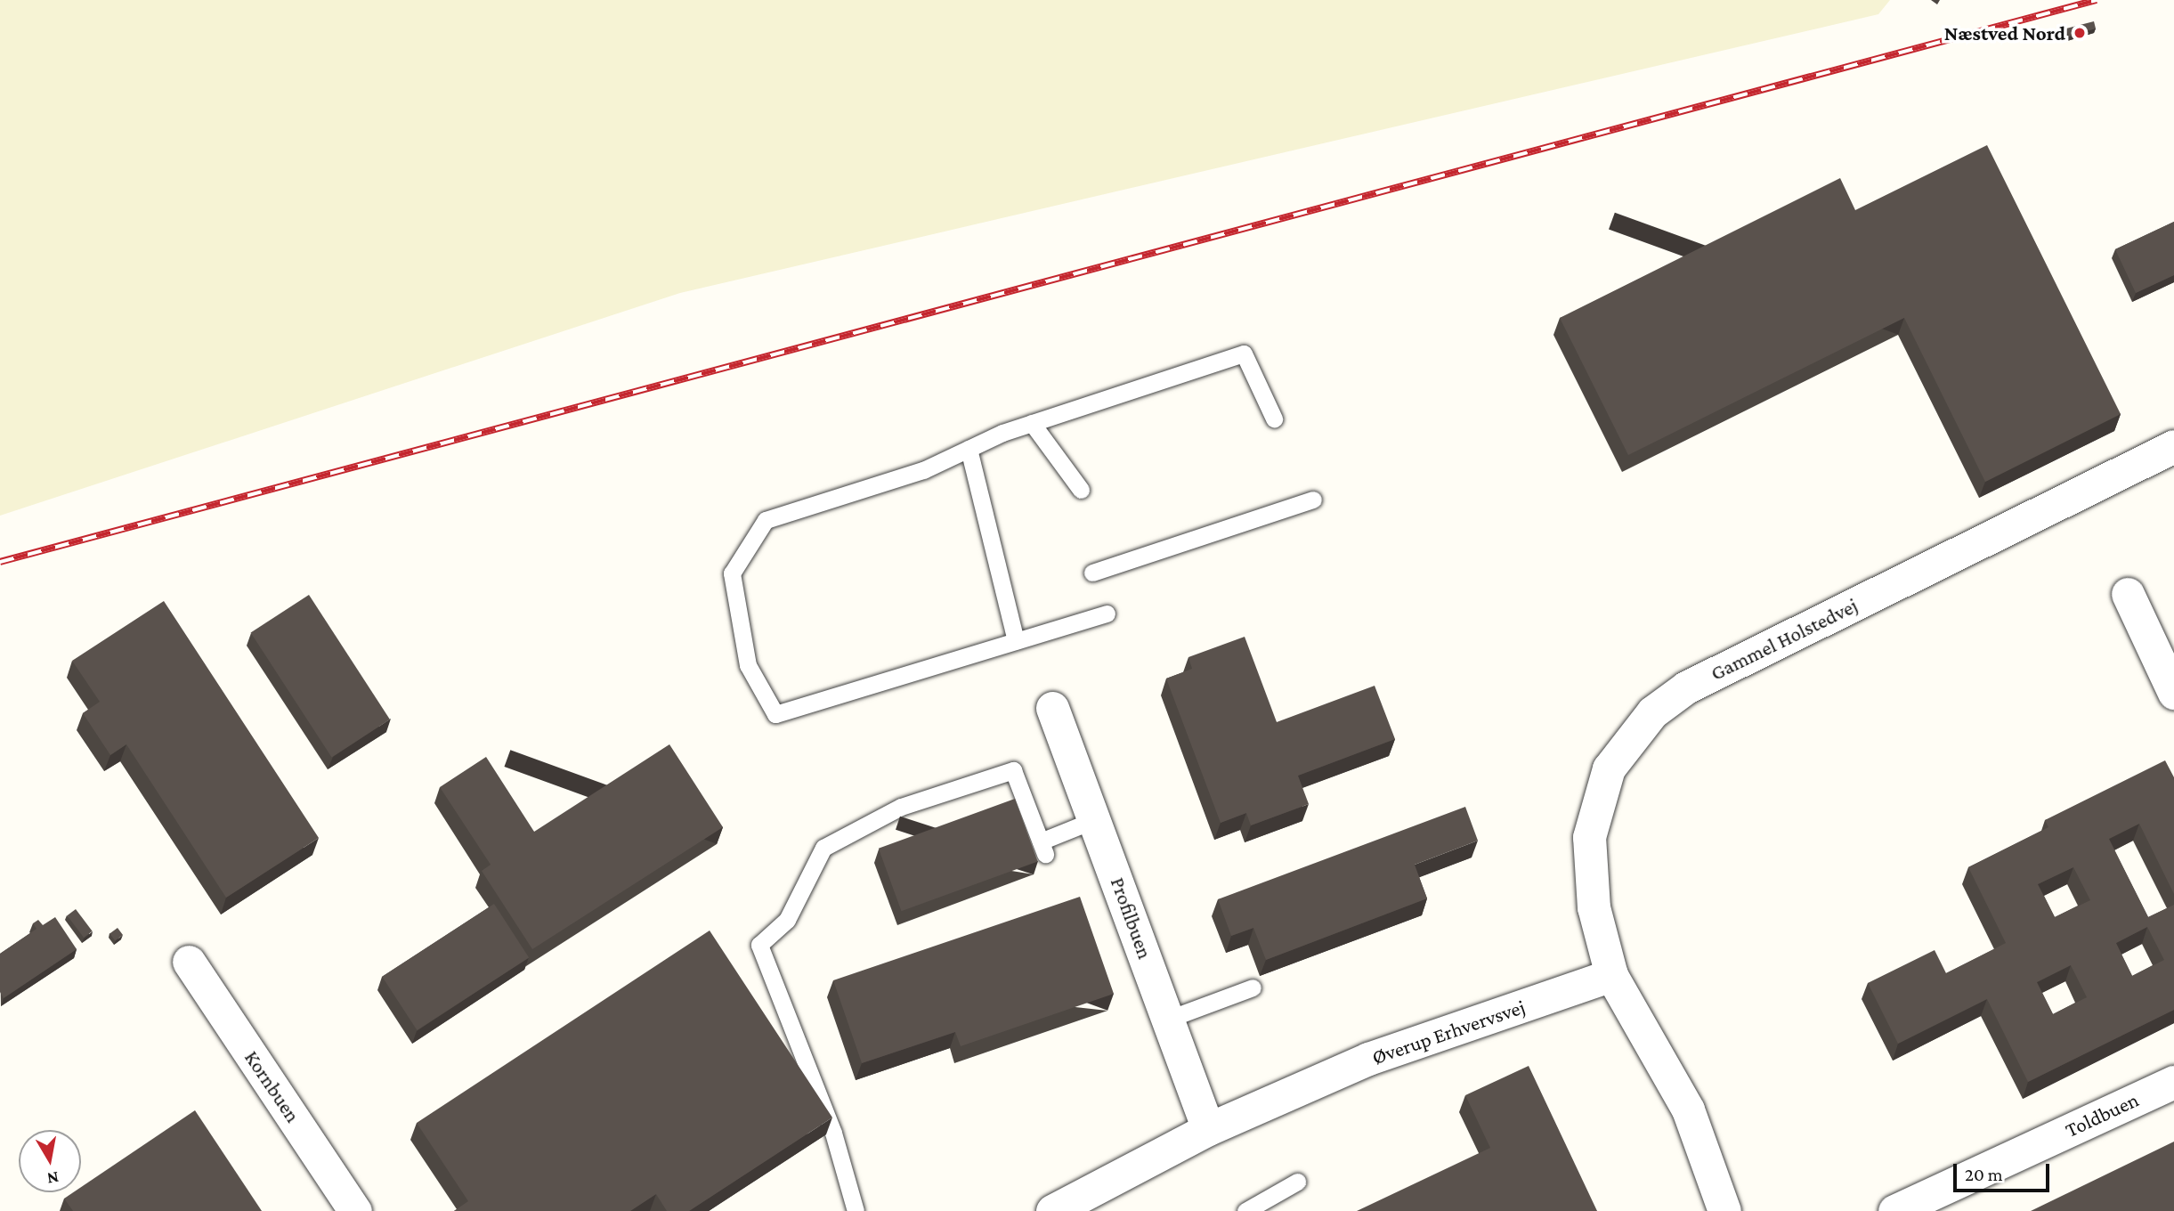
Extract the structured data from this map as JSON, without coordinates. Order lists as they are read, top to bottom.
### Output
{
  "streets": {
    "street": [
      "Gammel Holstedvej",
      "Profilbuen",
      "Øverup Erhvervsvej",
      "Kornbuen",
      "Toldbuen"
    ]
  },
  "crossings": [
    ["Gammel Holstedvej", "Øverup Erhvervsvej"],
    ["Profilbuen", "Øverup Erhvervsvej"]
  ],
  "places": ["Næstved Nord"],
  "scale_bar": "20 m",
  "north": "bottom"
}
